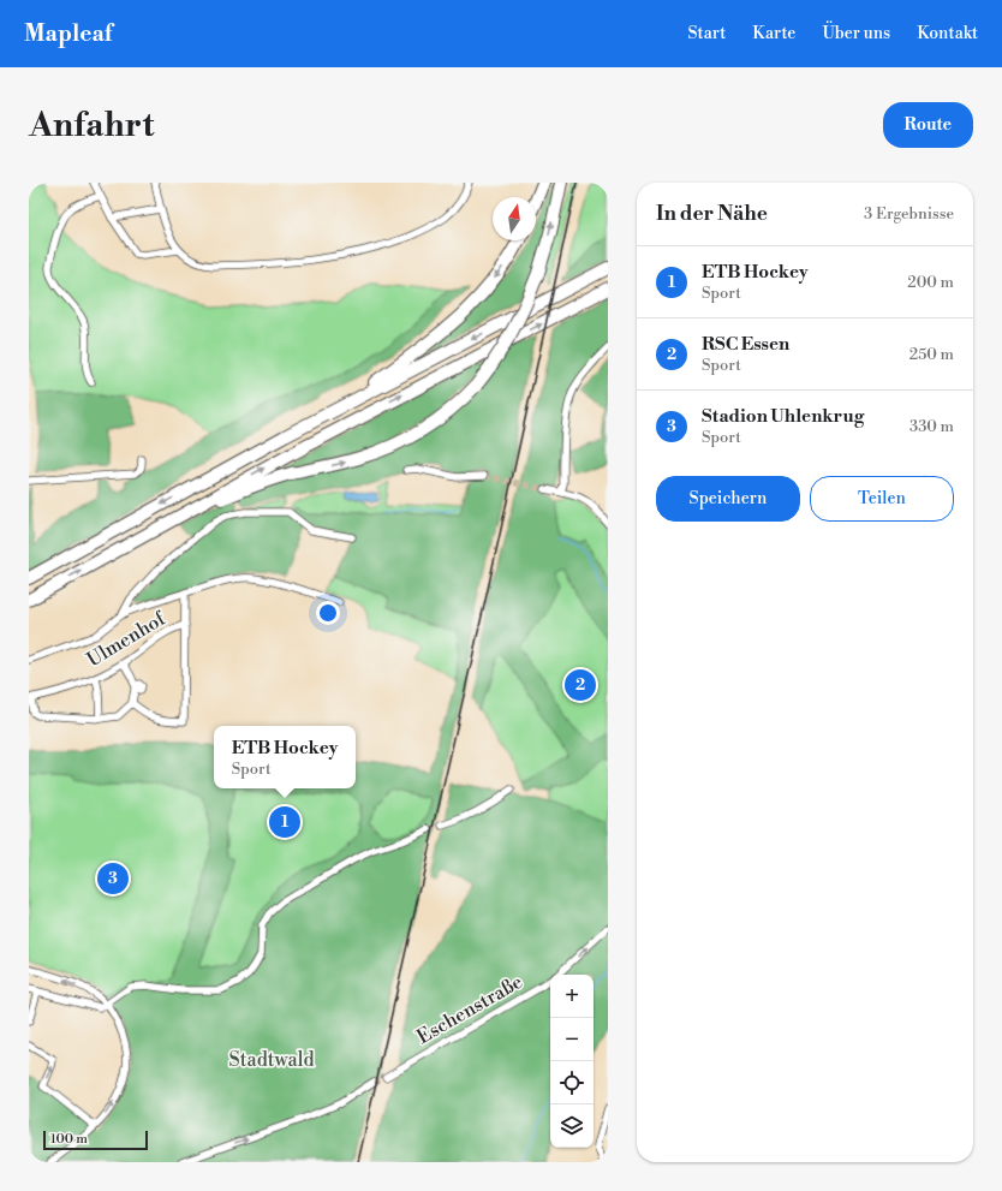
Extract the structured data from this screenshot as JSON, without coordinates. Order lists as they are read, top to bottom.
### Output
{
  "streets": {
    "street": ["Ulmenhof", "Eschenstraße"]
  },
  "one_way": ["Eschenstraße"],
  "parks": ["Stadtwald"],
  "scale_bar": "100 m",
  "north": "top",
  "page": {
    "header": "Mapleaf",
    "nav": [
      "Start",
      "Karte",
      "Über uns",
      "Kontakt"
    ],
    "buttons": [
      "Route",
      ["Speichern", "Teilen"]
    ],
    "title": "Anfahrt",
    "heading": ["In der Nähe", "3 Ergebnisse"],
    "list": [
      {
        "mark": "1",
        "name": "ETB Hockey",
        "note": "Sport",
        "value": "200 m"
      },
      {
        "mark": "2",
        "name": "RSC Essen",
        "note": "Sport",
        "value": "250 m"
      },
      {
        "mark": "3",
        "name": "Stadion Uhlenkrug",
        "note": "Sport",
        "value": "330 m"
      }
    ],
    "pins": ["2", "1", "3"],
    "popup": ["ETB Hockey", "Sport"],
    "map_buttons": ["+", "−"],
    "scale": "100 m"
  }
}
